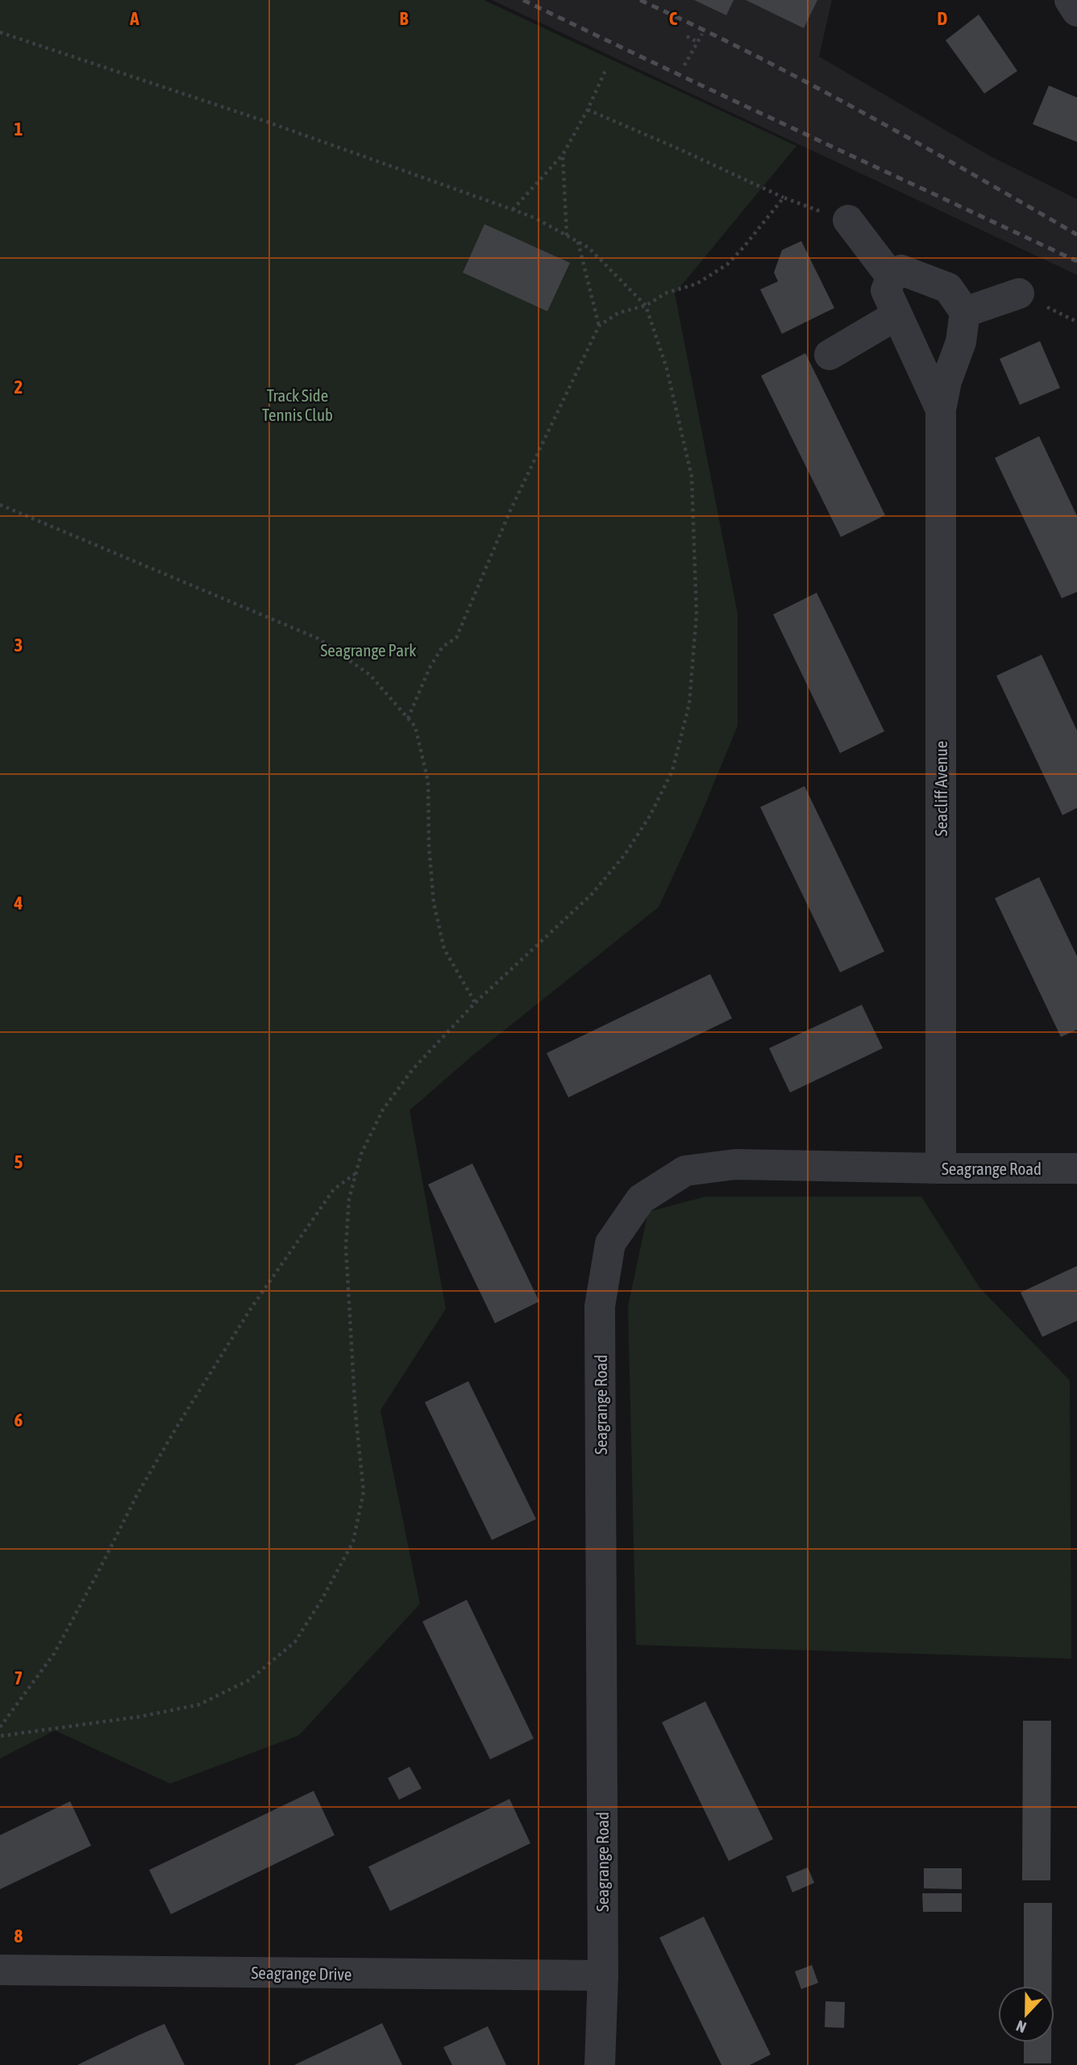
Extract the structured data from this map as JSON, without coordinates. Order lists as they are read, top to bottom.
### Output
{
  "streets": {
    "street": ["Seacliff Avenue", "Seagrange Road", "Seagrange Drive"]
  },
  "crossings": [
    ["Seacliff Avenue", "Seagrange Road"],
    ["Seagrange Road", "Seagrange Drive"]
  ],
  "parks": ["Track Side Tennis Club", "Seagrange Park"],
  "north": "bottom",
  "grid": {
    "columns": [
      "A",
      "B",
      "C",
      "D"
    ],
    "rows": [
      "1",
      "2",
      "3",
      "4",
      "5",
      "6",
      "7",
      "8"
    ]
  }
}
